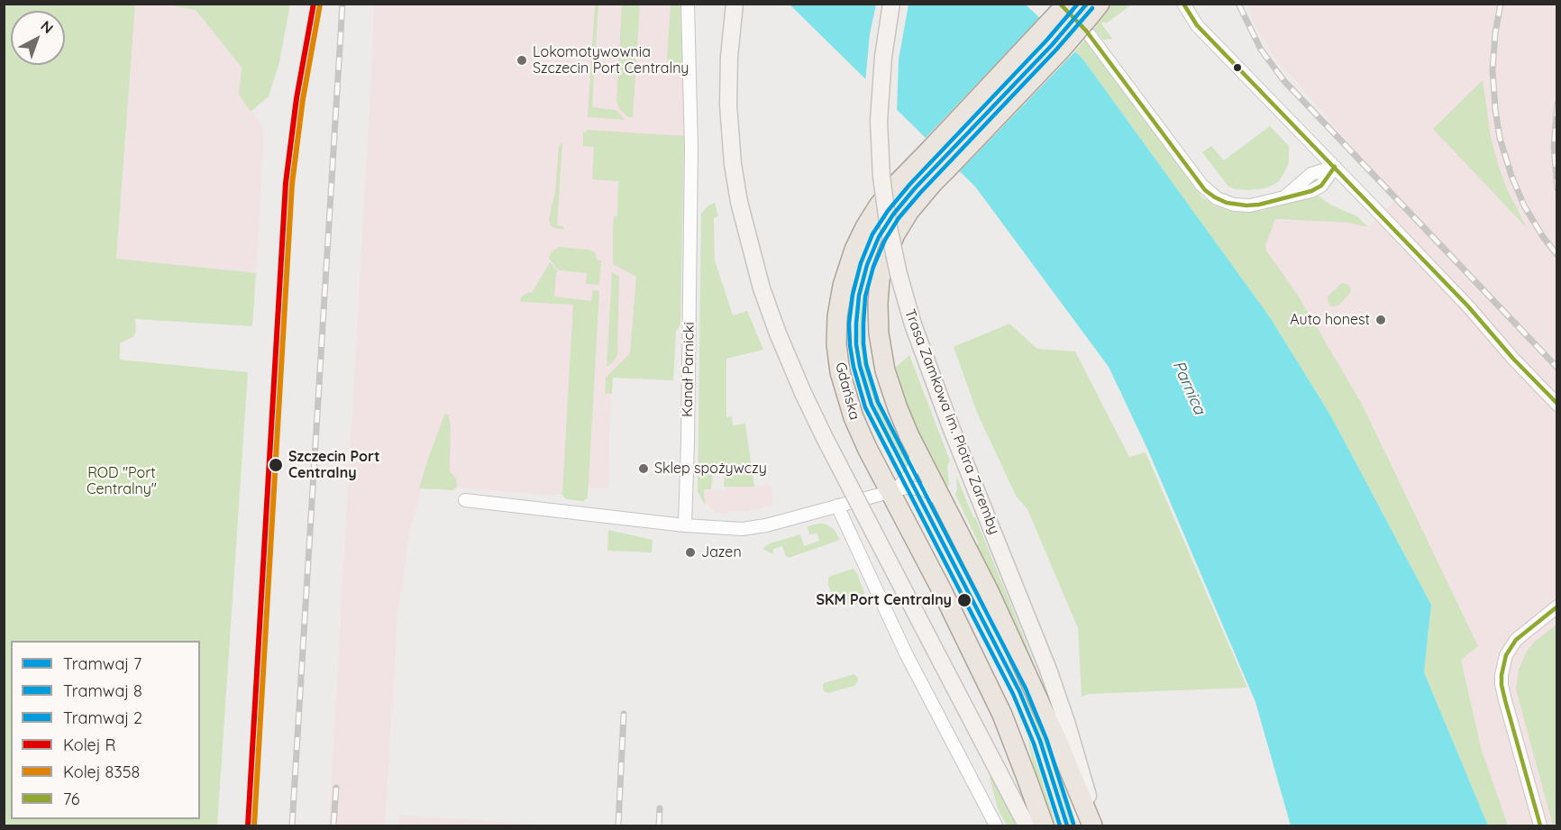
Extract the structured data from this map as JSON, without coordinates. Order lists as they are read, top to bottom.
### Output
{
  "streets": {
    "main road": ["Gdańska", "Trasa Zamkowa im. Piotra Zaremby"],
    "street": ["Kanał Parnicki"]
  },
  "water": ["Parnica"],
  "parks": ["ROD \"Port Centralny\""],
  "places": [
    "Lokomotywownia Szczecin Port Centralny",
    "Auto honest",
    "Szczecin Port Centralny",
    "Sklep spożywczy",
    "Jazen",
    "SKM Port Centralny"
  ],
  "lines": [
    "tram line 7",
    "tram line 2",
    "rail line R",
    "transit line 76",
    "rail line 8358",
    "tram line 8"
  ],
  "legend": [
    "Tramwaj 7",
    "Tramwaj 8",
    "Tramwaj 2",
    "Kolej R",
    "Kolej 8358",
    "76"
  ],
  "north": "top right"
}
